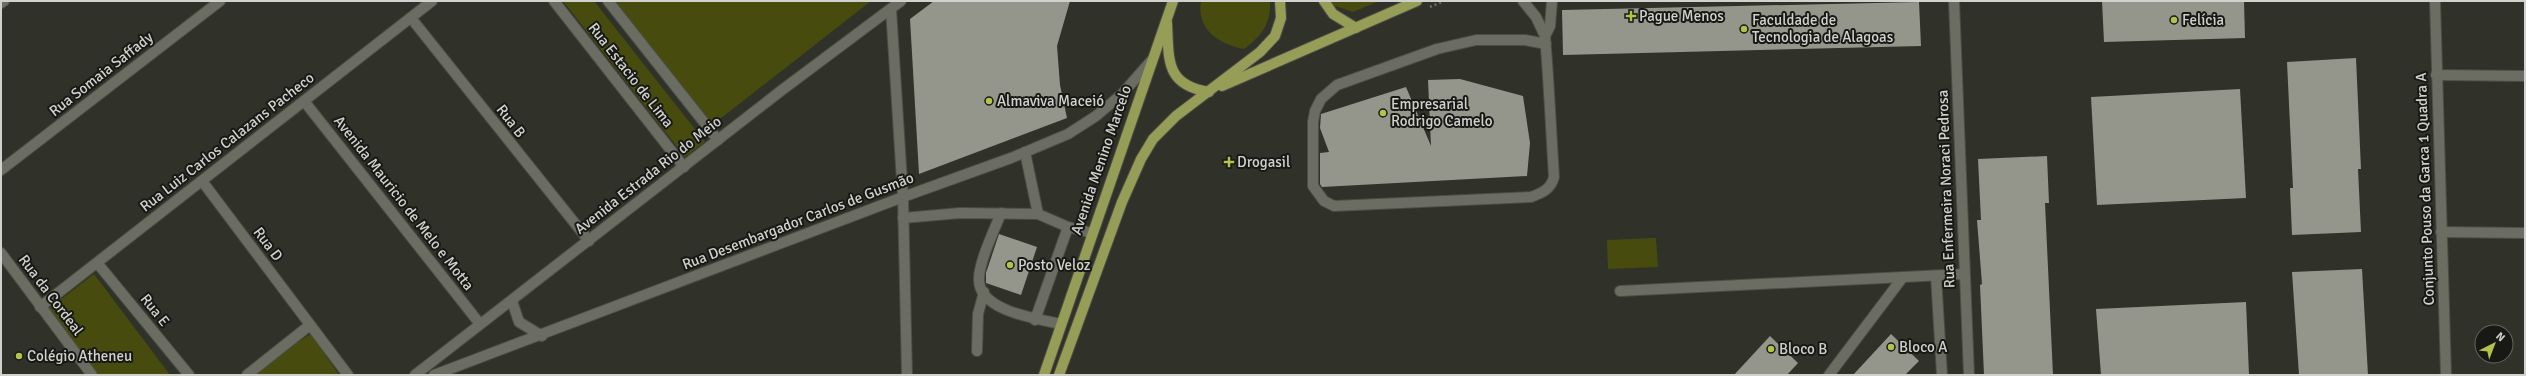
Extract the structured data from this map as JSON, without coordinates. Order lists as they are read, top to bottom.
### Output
{
  "streets": {
    "main road": ["Avenida Menino Marcelo"],
    "street": [
      "Rua Somaia Saffady",
      "Rua Estacio de Lima",
      "Rua B",
      "Rua Luiz Carlos Calazans Pacheco",
      "Avenida Estrada Rio do Meio",
      "Rua Enfermeira Noraci Pedrosa",
      "Conjunto Pouso da Garca 1 Quadra A",
      "Avenida Mauricio de Melo e Motta",
      "Rua Desembargador Carlos de Gusmão",
      "Rua D",
      "Rua da Cordeal",
      "Rua E"
    ]
  },
  "crossings": [
    ["Rua Estacio de Lima", "Avenida Estrada Rio do Meio"],
    ["Rua B", "Rua Luiz Carlos Calazans Pacheco"],
    ["Rua B", "Avenida Estrada Rio do Meio"],
    ["Rua Luiz Carlos Calazans Pacheco", "Avenida Mauricio de Melo e Motta"],
    ["Rua Luiz Carlos Calazans Pacheco", "Rua D"],
    ["Rua Luiz Carlos Calazans Pacheco", "Rua da Cordeal"],
    ["Rua Luiz Carlos Calazans Pacheco", "Rua E"],
    ["Avenida Menino Marcelo", "Rua Desembargador Carlos de Gusmão"],
    ["Avenida Estrada Rio do Meio", "Avenida Mauricio de Melo e Motta"]
  ],
  "places": {
    "health": ["Pague Menos", "Drogasil"],
    "other": [
      "Felícia",
      "Faculdade de Tecnologia de Alagoas",
      "Almaviva Maceió",
      "Empresarial Rodrigo Camelo",
      "Posto Veloz",
      "Bloco A",
      "Bloco B",
      "Colégio Atheneu"
    ]
  },
  "north": "top right"
}
